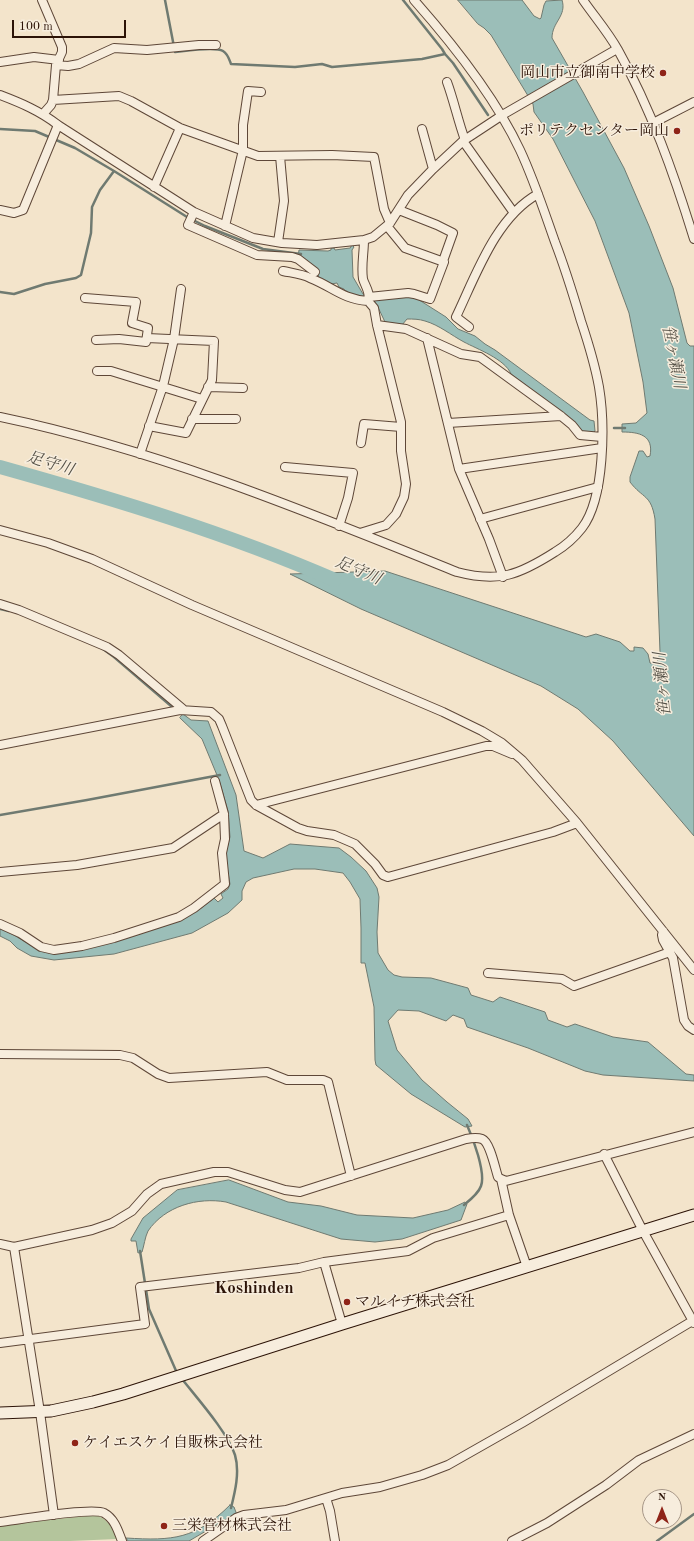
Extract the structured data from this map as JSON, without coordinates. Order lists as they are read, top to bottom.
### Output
{
  "districts": ["Koshinden"],
  "water": ["笹ヶ瀬川", "足守川"],
  "places": [
    "岡山市立御南中学校",
    "ポリテクセンター岡山",
    "マルイチ株式会社",
    "ケイエスケイ自販株式会社",
    "三栄管材株式会社"
  ],
  "scale_bar": "100 m",
  "north": "top"
}
